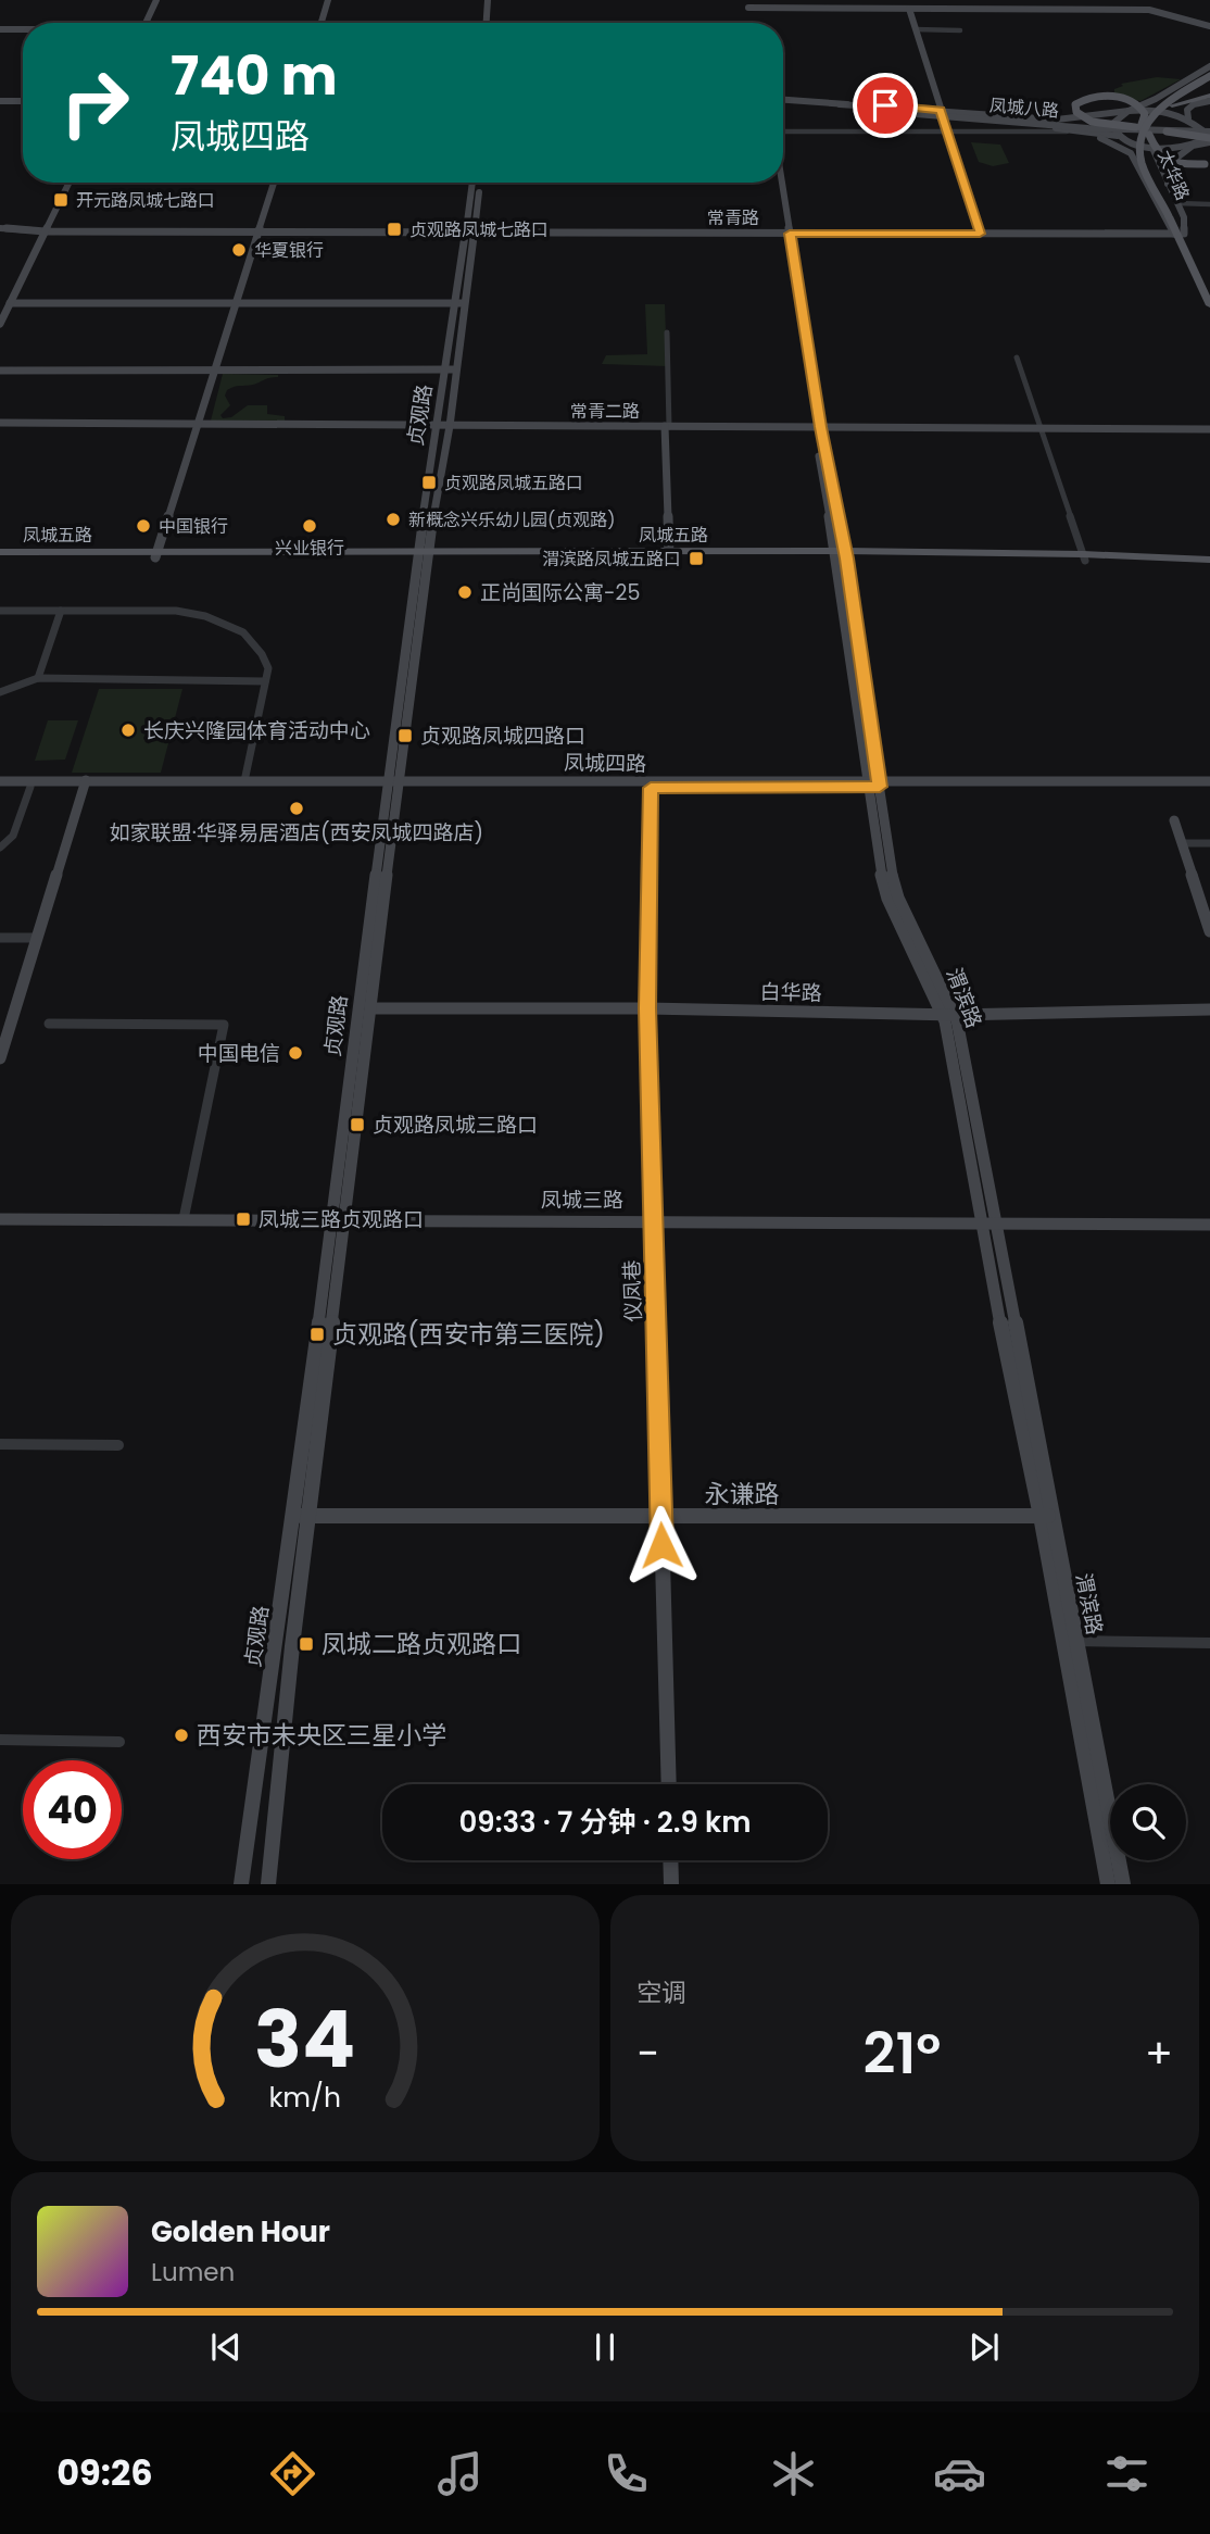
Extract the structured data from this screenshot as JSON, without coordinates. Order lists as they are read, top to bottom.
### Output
{
  "streets": {
    "main road": ["太华路", "凤城五路"],
    "street": [
      "凤城八路",
      "常青路",
      "常青二路",
      "贞观路",
      "凤城四路",
      "白华路",
      "渭滨路",
      "凤城三路",
      "仪凤巷",
      "永谦路"
    ]
  },
  "crossings": [
    ["太华路", "常青路"],
    ["常青路", "贞观路"],
    ["常青路", "渭滨路"],
    ["常青二路", "贞观路"],
    ["常青二路", "渭滨路"],
    ["贞观路", "凤城五路"],
    ["贞观路", "凤城四路"],
    ["贞观路", "白华路"],
    ["贞观路", "凤城三路"],
    ["贞观路", "永谦路"],
    ["凤城五路", "渭滨路"],
    ["凤城四路", "渭滨路"],
    ["凤城四路", "仪凤巷"],
    ["白华路", "渭滨路"],
    ["白华路", "仪凤巷"],
    ["渭滨路", "凤城三路"],
    ["渭滨路", "永谦路"],
    ["凤城三路", "仪凤巷"],
    ["仪凤巷", "永谦路"]
  ],
  "places": {
    "transit": [
      "开元路凤城七路口",
      "贞观路凤城七路口",
      "贞观路凤城五路口",
      "渭滨路凤城五路口",
      "贞观路凤城四路口",
      "贞观路凤城三路口",
      "凤城三路贞观路口",
      "贞观路(西安市第三医院)",
      "凤城二路贞观路口"
    ],
    "other": [
      "华夏银行",
      "新概念兴乐幼儿园(贞观路)",
      "中国银行",
      "兴业银行",
      "正尚国际公寓-25",
      "长庆兴隆园体育活动中心",
      "如家联盟·华驿易居酒店(西安凤城四路店)",
      "中国电信",
      "西安市未央区三星小学"
    ]
  },
  "page": {
    "turn": ["740 m", "凤城四路"],
    "limit": "40",
    "trip": "09:33 · 7 分钟 · 2.9 km",
    "tile": "空调",
    "heat": ["−", "21°", "+"],
    "song": ["Golden Hour", "Lumen"],
    "tabs": "09:26",
    "gauge": ["34", "km/h"]
  }
}
